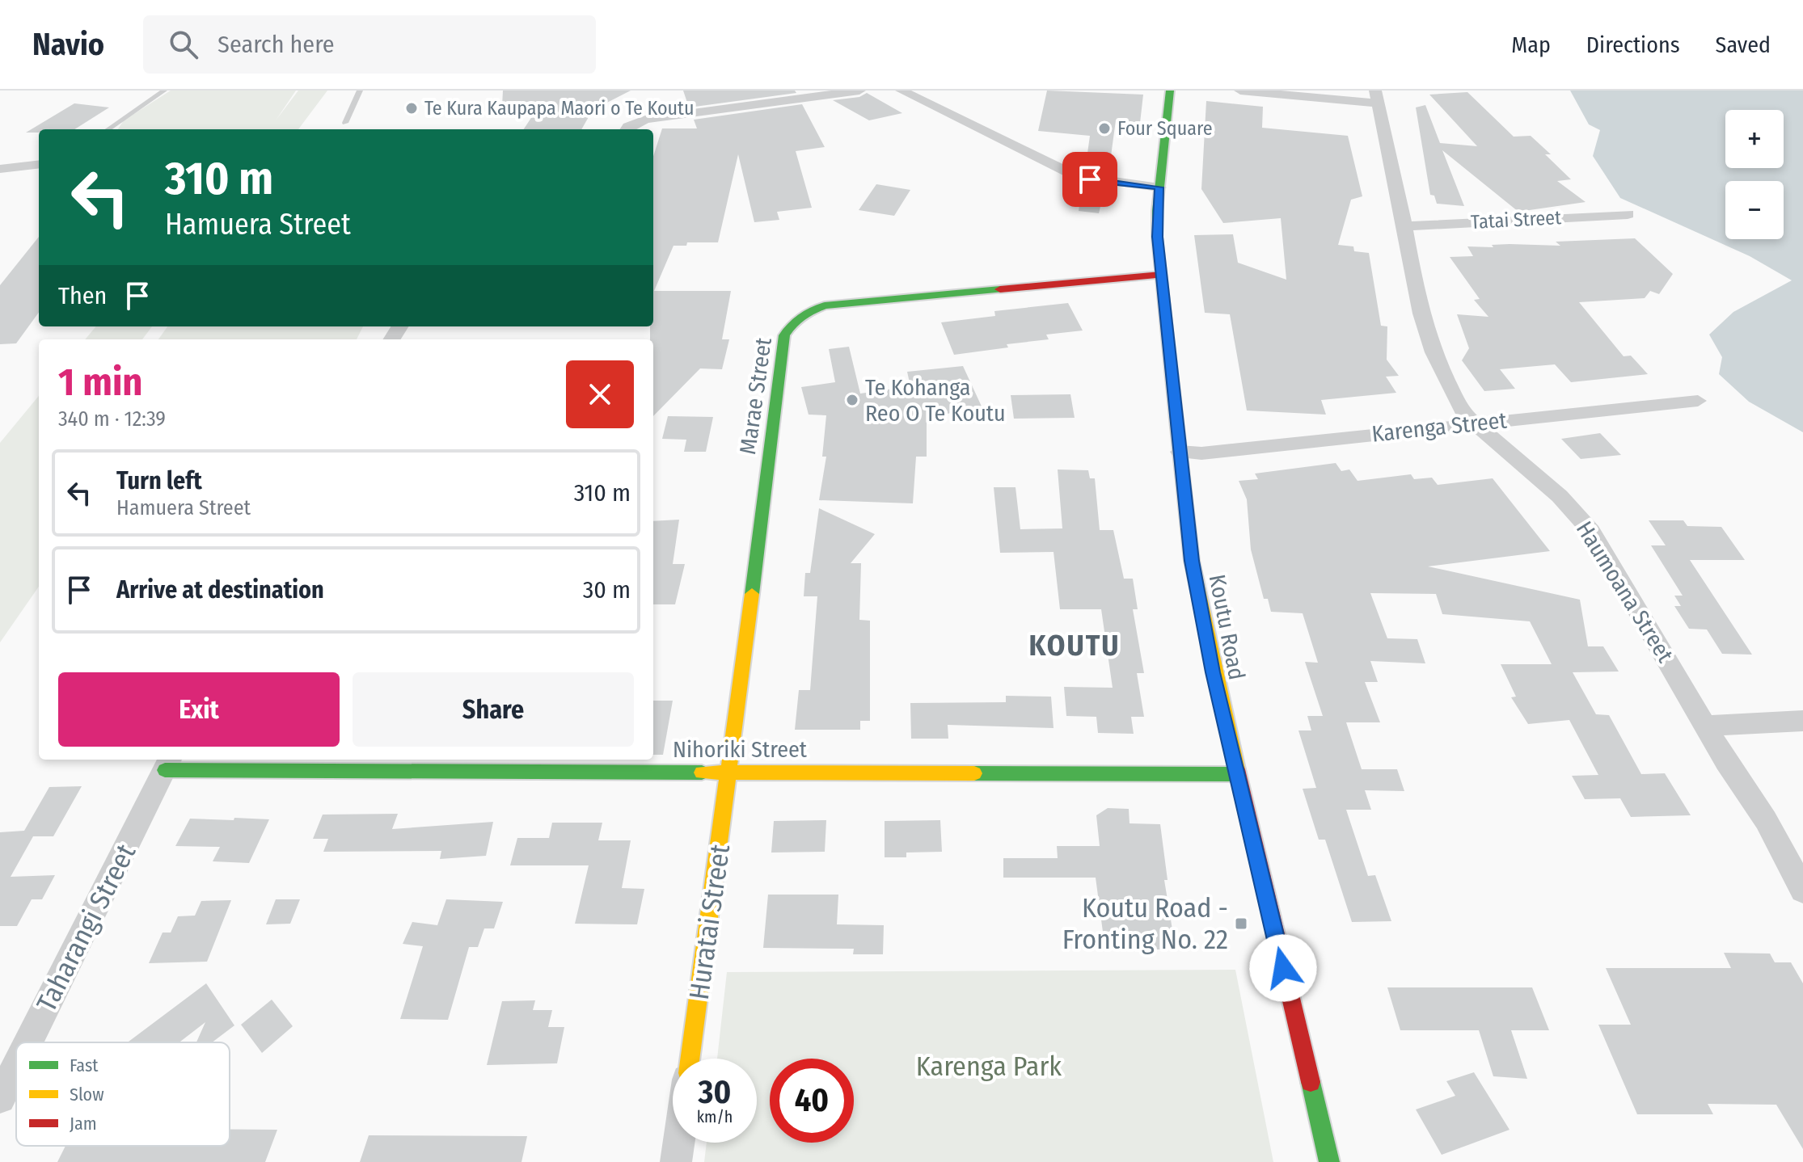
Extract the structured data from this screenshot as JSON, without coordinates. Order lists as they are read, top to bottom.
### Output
{
  "streets": {
    "street": [
      "Tatai Street",
      "Marae Street",
      "Karenga Street",
      "Haumoana Street",
      "Koutu Road",
      "Nihoriki Street",
      "Huratai Street",
      "Taharangi Street"
    ]
  },
  "crossings": [
    ["Tatai Street", "Haumoana Street"],
    ["Marae Street", "Koutu Road"],
    ["Marae Street", "Nihoriki Street"],
    ["Marae Street", "Huratai Street"],
    ["Karenga Street", "Haumoana Street"],
    ["Karenga Street", "Koutu Road"],
    ["Koutu Road", "Nihoriki Street"],
    ["Nihoriki Street", "Huratai Street"],
    ["Nihoriki Street", "Taharangi Street"]
  ],
  "districts": ["KOUTU"],
  "parks": ["Karenga Park"],
  "places": {
    "other": ["Te Kura Kaupapa Maori o Te Koutu", "Four Square", "Te Kohanga Reo O Te Koutu"],
    "transit": ["Koutu Road - Fronting No. 22"]
  },
  "legend": ["Fast", "Slow", "Jam"],
  "page": {
    "header": "Navio",
    "search": "Search here",
    "nav": ["Map", "Directions", "Saved"],
    "map_buttons": ["+", "−"],
    "turn": ["310 m", "Hamuera Street"],
    "then": "Then",
    "heading": ["1 min", "340 m · 12:39"],
    "list": [
      {
        "name": "Turn left",
        "note": "Hamuera Street",
        "value": "310 m"
      },
      {
        "name": "Arrive at destination",
        "value": "30 m"
      }
    ],
    "buttons": ["Exit", "Share"],
    "speed": "30 km/h",
    "limit": "40"
  }
}
